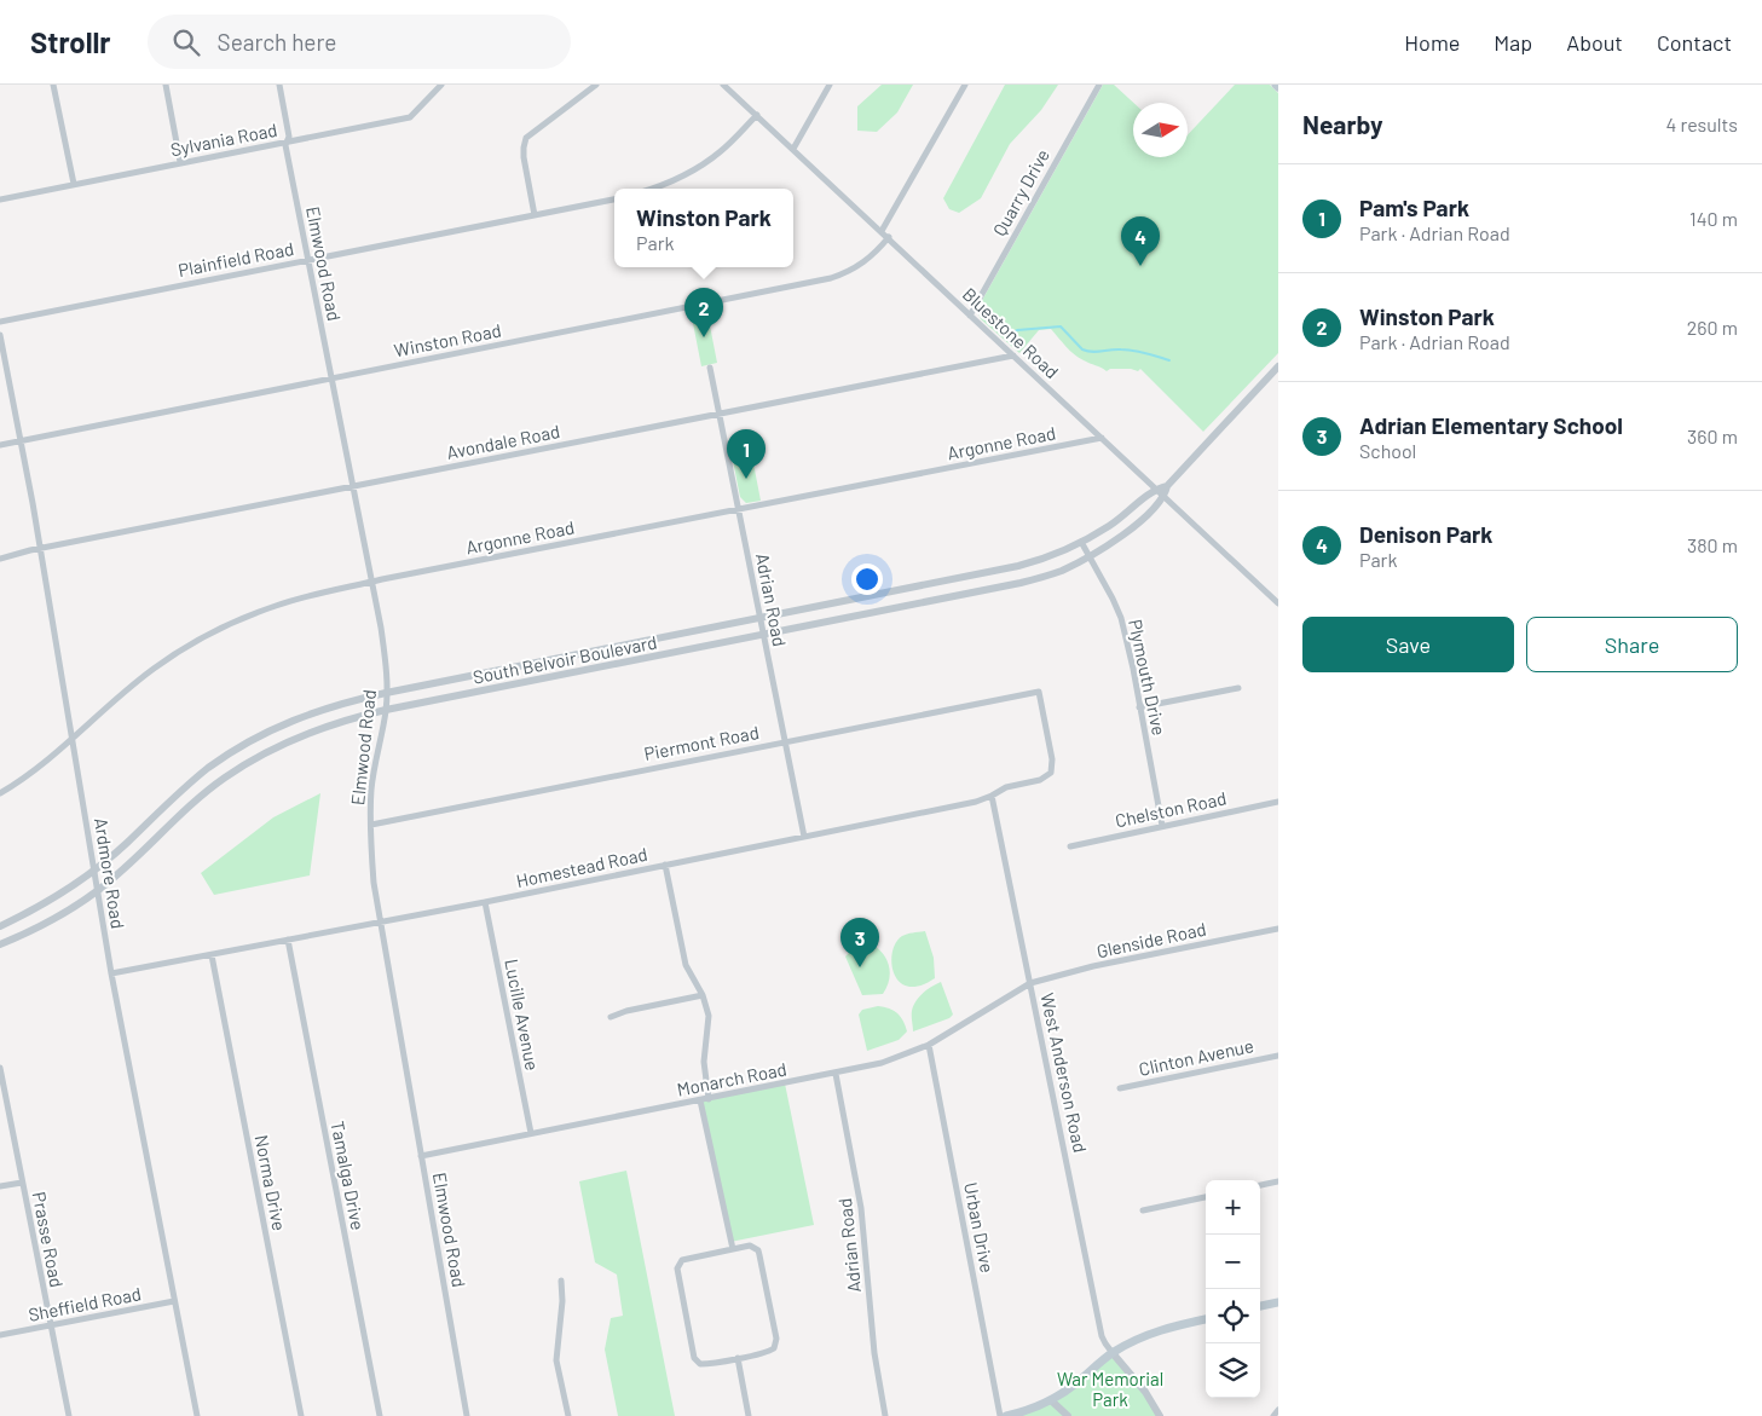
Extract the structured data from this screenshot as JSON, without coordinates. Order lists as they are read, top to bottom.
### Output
{
  "streets": {
    "street": [
      "Sylvania Road",
      "Quarry Drive",
      "Plainfield Road",
      "Elmwood Road",
      "Bluestone Road",
      "Winston Road",
      "Avondale Road",
      "Argonne Road",
      "Adrian Road",
      "South Belvoir Boulevard",
      "Plymouth Drive",
      "Piermont Road",
      "Chelston Road",
      "Homestead Road",
      "Ardmore Road",
      "Glenside Road",
      "Lucille Avenue",
      "Clinton Avenue",
      "West Anderson Road",
      "Monarch Road",
      "Tamalga Drive",
      "Norma Drive",
      "Urban Drive",
      "Prasse Road",
      "Sheffield Road"
    ]
  },
  "crossings": [
    ["Sylvania Road", "Elmwood Road"],
    ["Quarry Drive", "Bluestone Road"],
    ["Plainfield Road", "Elmwood Road"],
    ["Elmwood Road", "Winston Road"],
    ["Elmwood Road", "Avondale Road"],
    ["Elmwood Road", "Argonne Road"],
    ["Elmwood Road", "South Belvoir Boulevard"],
    ["Elmwood Road", "Piermont Road"],
    ["Elmwood Road", "Homestead Road"],
    ["Elmwood Road", "Monarch Road"],
    ["Bluestone Road", "Winston Road"],
    ["Bluestone Road", "Avondale Road"],
    ["Bluestone Road", "Argonne Road"],
    ["Bluestone Road", "South Belvoir Boulevard"],
    ["Winston Road", "Ardmore Road"],
    ["Avondale Road", "Adrian Road"],
    ["Avondale Road", "Ardmore Road"],
    ["Argonne Road", "Adrian Road"],
    ["Argonne Road", "Ardmore Road"],
    ["Adrian Road", "South Belvoir Boulevard"],
    ["Adrian Road", "Piermont Road"],
    ["Adrian Road", "Homestead Road"],
    ["Adrian Road", "Monarch Road"],
    ["South Belvoir Boulevard", "Plymouth Drive"],
    ["South Belvoir Boulevard", "Ardmore Road"],
    ["Plymouth Drive", "Chelston Road"],
    ["Piermont Road", "Homestead Road"],
    ["Homestead Road", "Ardmore Road"],
    ["Homestead Road", "Lucille Avenue"],
    ["Homestead Road", "West Anderson Road"],
    ["Homestead Road", "Tamalga Drive"],
    ["Homestead Road", "Norma Drive"],
    ["Ardmore Road", "Sheffield Road"],
    ["Glenside Road", "West Anderson Road"],
    ["Glenside Road", "Monarch Road"],
    ["Lucille Avenue", "Monarch Road"],
    ["West Anderson Road", "Monarch Road"],
    ["Monarch Road", "Urban Drive"],
    ["Prasse Road", "Sheffield Road"]
  ],
  "parks": ["War Memorial Park"],
  "north": "right",
  "page": {
    "header": "Strollr",
    "search": "Search here",
    "nav": [
      "Home",
      "Map",
      "About",
      "Contact"
    ],
    "heading": ["Nearby", "4 results"],
    "list": [
      {
        "mark": "1",
        "name": "Pam's Park",
        "note": "Park · Adrian Road",
        "value": "140 m"
      },
      {
        "mark": "2",
        "name": "Winston Park",
        "note": "Park · Adrian Road",
        "value": "260 m"
      },
      {
        "mark": "3",
        "name": "Adrian Elementary School",
        "note": "School",
        "value": "360 m"
      },
      {
        "mark": "4",
        "name": "Denison Park",
        "note": "Park",
        "value": "380 m"
      }
    ],
    "popup": ["Winston Park", "Park"],
    "pins": [
      "4",
      "2",
      "1",
      "3"
    ],
    "buttons": ["Save", "Share"],
    "map_buttons": ["+", "−"]
  }
}
